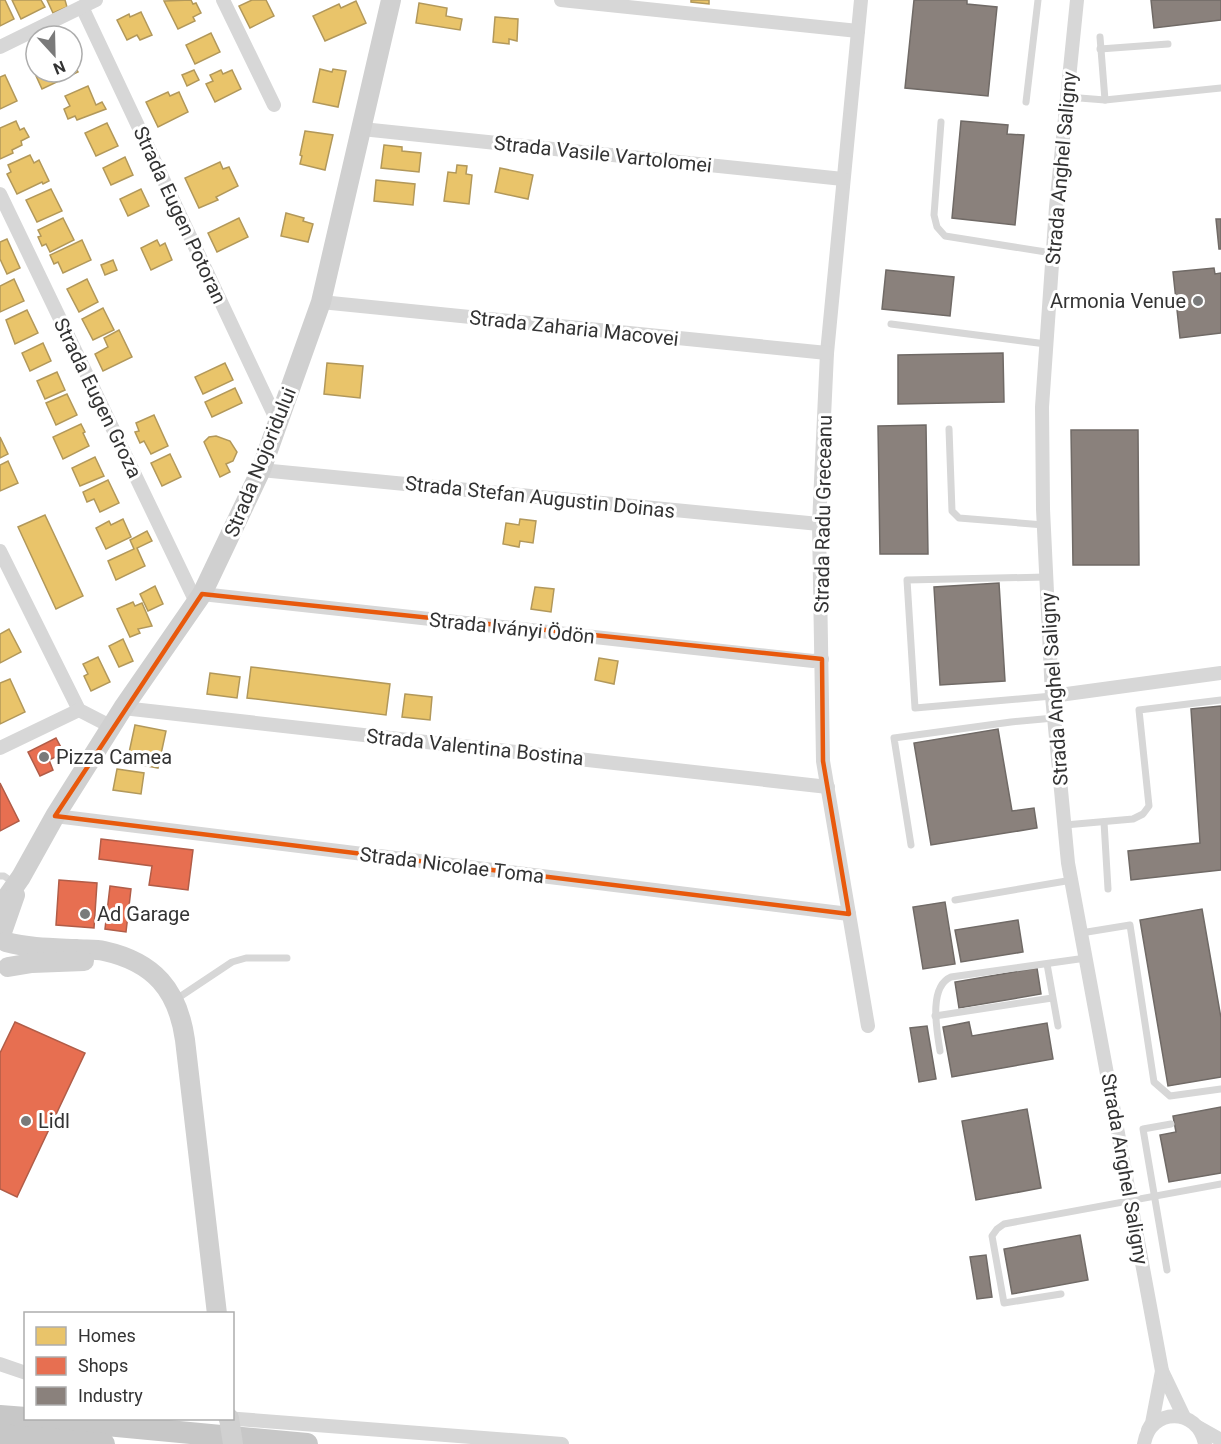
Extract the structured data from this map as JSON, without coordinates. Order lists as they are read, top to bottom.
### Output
{
  "streets": {
    "main road": ["Strada Nojoridului"],
    "street": [
      "Strada Vasile Vartolomei",
      "Strada Anghel Saligny",
      "Strada Eugen Potoran",
      "Strada Zaharia Macovei",
      "Strada Eugen Groza",
      "Strada Stefan Augustin Doinas",
      "Strada Radu Greceanu",
      "Strada Iványi Ödön",
      "Strada Valentina Bostina",
      "Strada Nicolae Toma"
    ]
  },
  "crossings": [
    ["Strada Vasile Vartolomei", "Strada Nojoridului"],
    ["Strada Vasile Vartolomei", "Strada Radu Greceanu"],
    ["Strada Eugen Potoran", "Strada Nojoridului"],
    ["Strada Zaharia Macovei", "Strada Nojoridului"],
    ["Strada Zaharia Macovei", "Strada Radu Greceanu"],
    ["Strada Eugen Groza", "Strada Nojoridului"],
    ["Strada Eugen Groza", "Strada Iványi Ödön"],
    ["Strada Nojoridului", "Strada Stefan Augustin Doinas"],
    ["Strada Nojoridului", "Strada Iványi Ödön"],
    ["Strada Nojoridului", "Strada Valentina Bostina"],
    ["Strada Nojoridului", "Strada Nicolae Toma"],
    ["Strada Stefan Augustin Doinas", "Strada Radu Greceanu"],
    ["Strada Radu Greceanu", "Strada Iványi Ödön"],
    ["Strada Radu Greceanu", "Strada Valentina Bostina"],
    ["Strada Radu Greceanu", "Strada Nicolae Toma"]
  ],
  "places": [
    "Armonia Venue",
    "Pizza Camea",
    "Ad Garage",
    "Lidl"
  ],
  "legend": ["Homes", "Shops", "Industry"],
  "north": "bottom"
}
